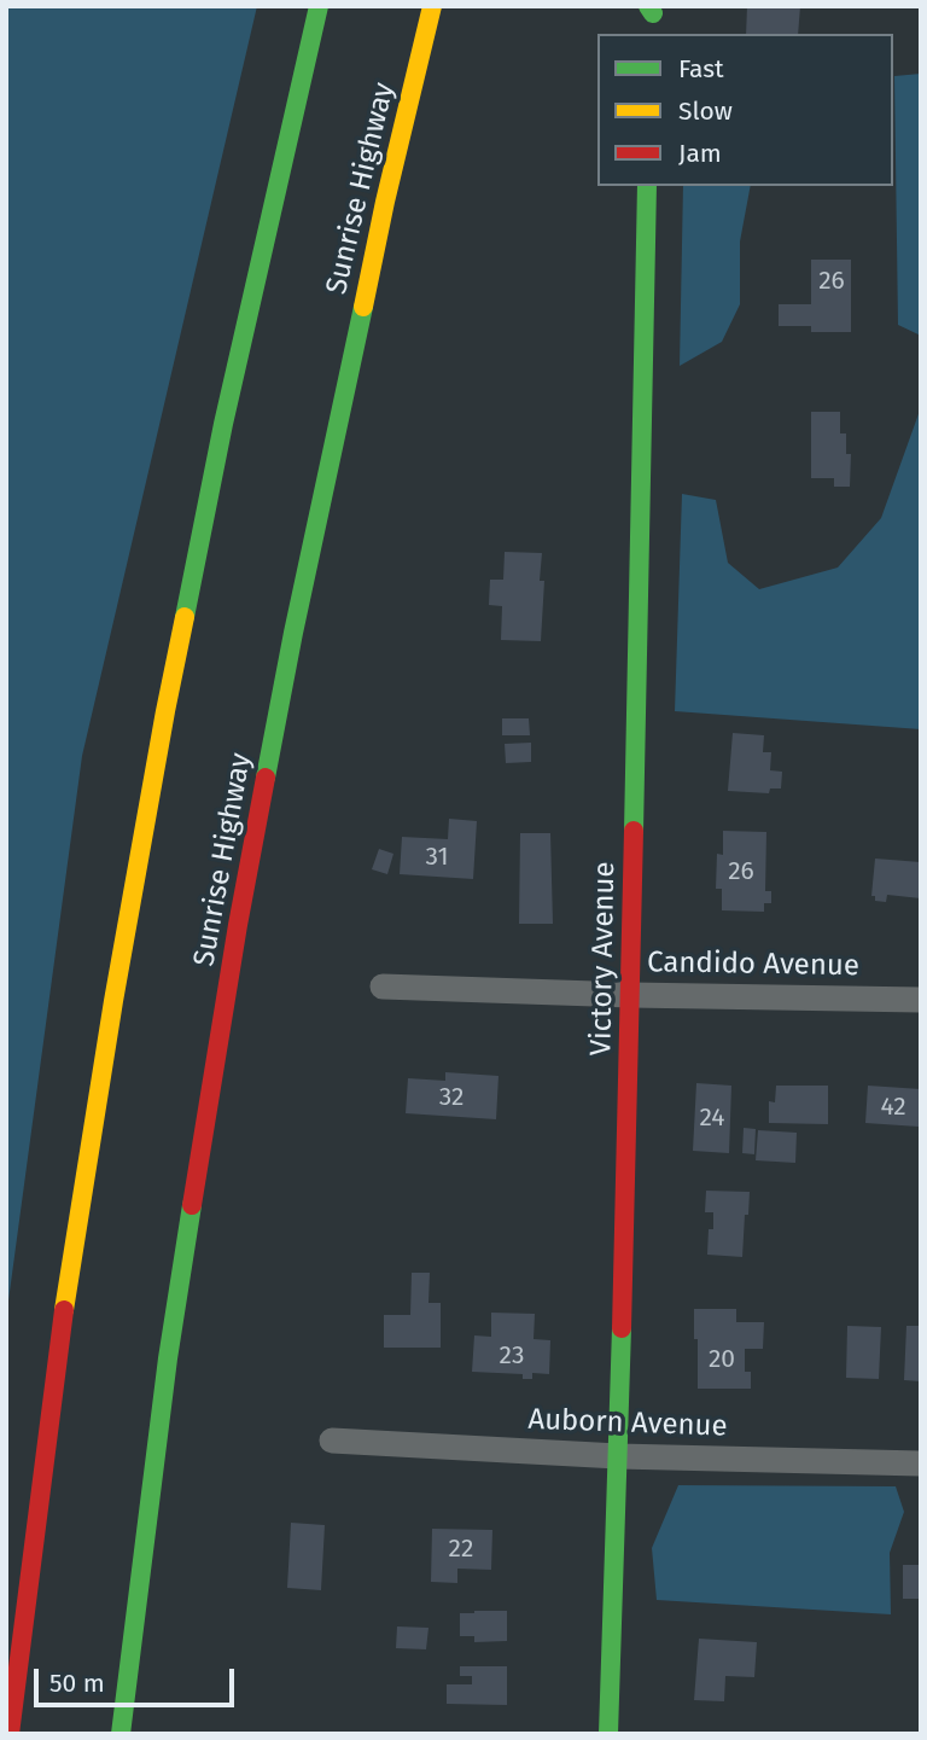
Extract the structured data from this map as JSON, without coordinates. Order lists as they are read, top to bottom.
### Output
{
  "streets": {
    "main road": ["Sunrise Highway", "Victory Avenue"],
    "street": ["Candido Avenue", "Auborn Avenue"]
  },
  "crossings": [
    ["Victory Avenue", "Candido Avenue"],
    ["Victory Avenue", "Auborn Avenue"]
  ],
  "house_numbers": [
    "26",
    "31",
    "26",
    "32",
    "42",
    "24",
    "23",
    "20",
    "22"
  ],
  "legend": ["Fast", "Slow", "Jam"],
  "scale_bar": "50 m"
}
